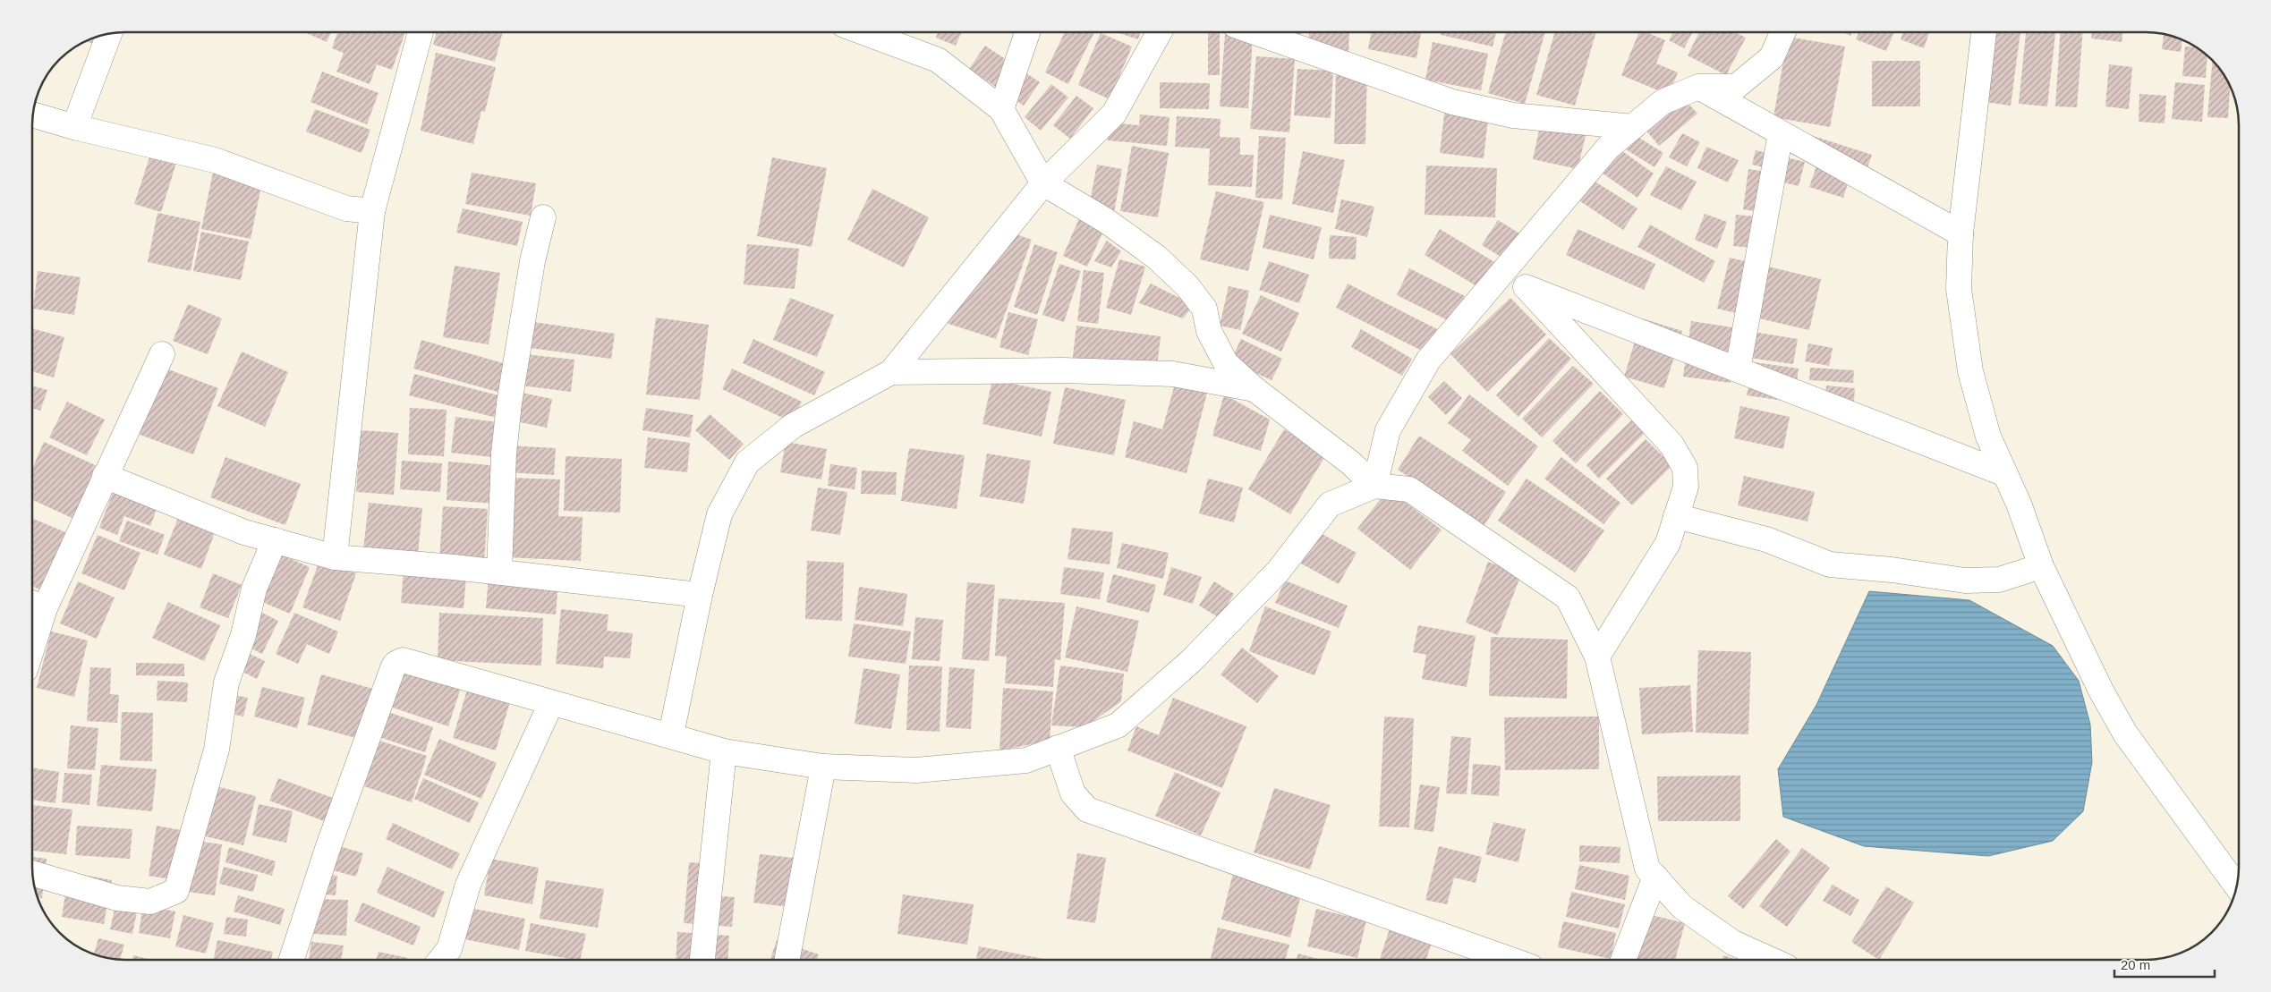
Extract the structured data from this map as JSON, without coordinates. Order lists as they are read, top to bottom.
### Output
{
  "scale_bar": "20 m"
}
